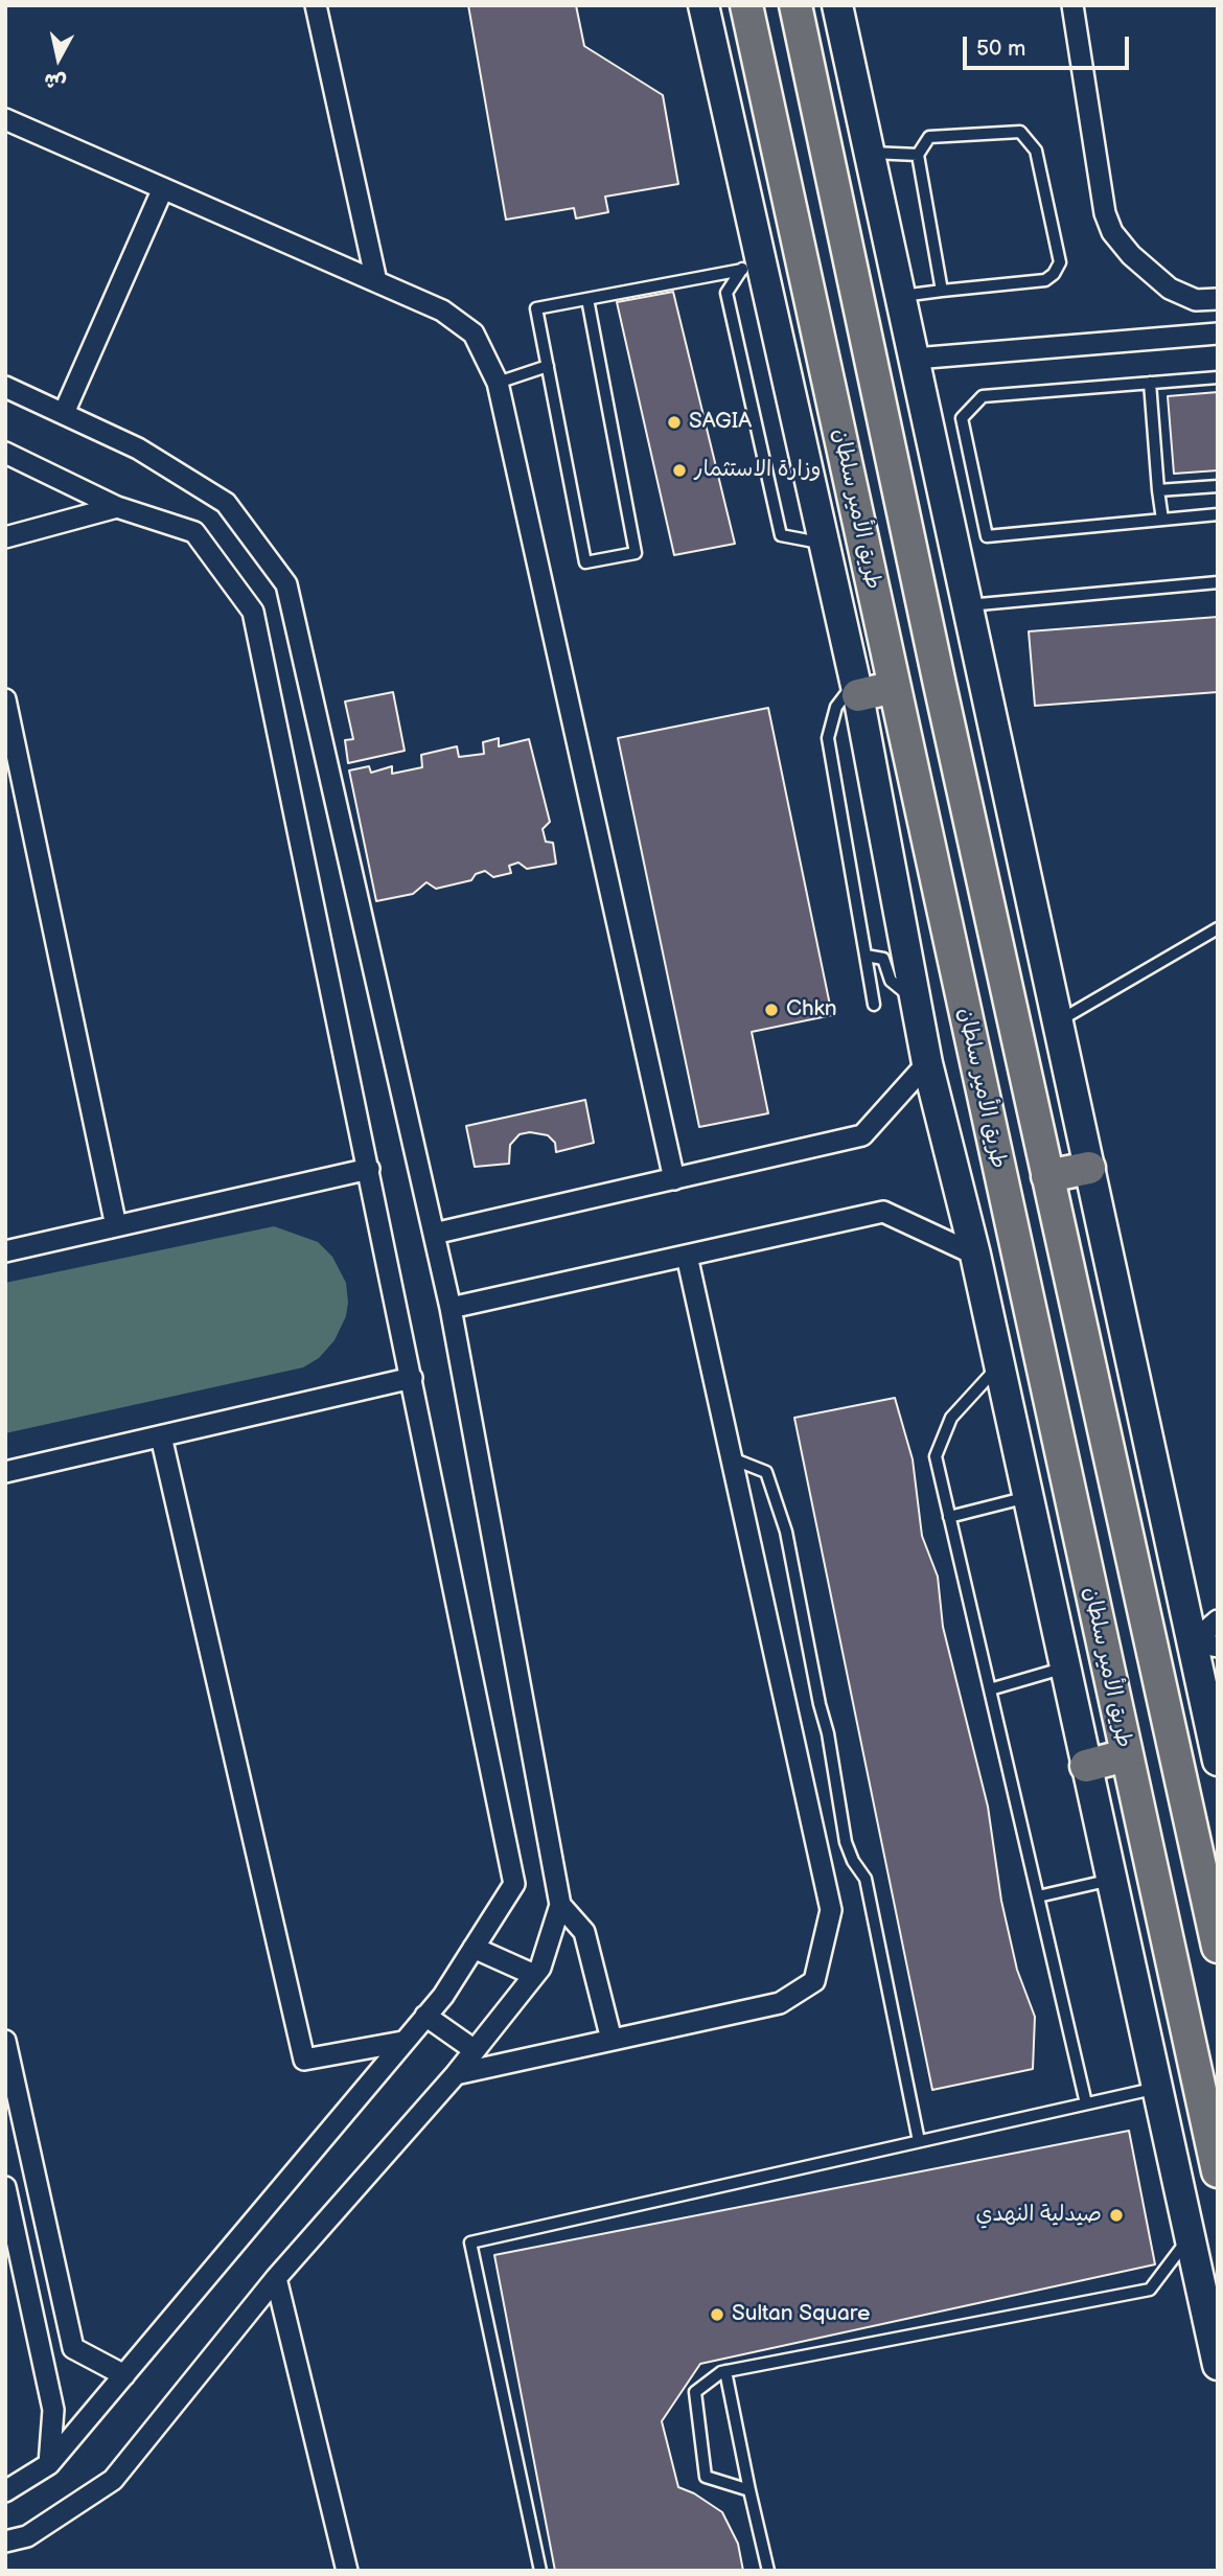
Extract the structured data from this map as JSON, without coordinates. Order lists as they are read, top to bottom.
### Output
{
  "streets": {
    "main road": ["طريق الأمير سلطان"]
  },
  "places": [
    "SAGIA",
    "وزارة الاستثمار",
    "Chkn",
    "صيدلية النهدي",
    "Sultan Square"
  ],
  "scale_bar": "50 m",
  "north": "bottom"
}
